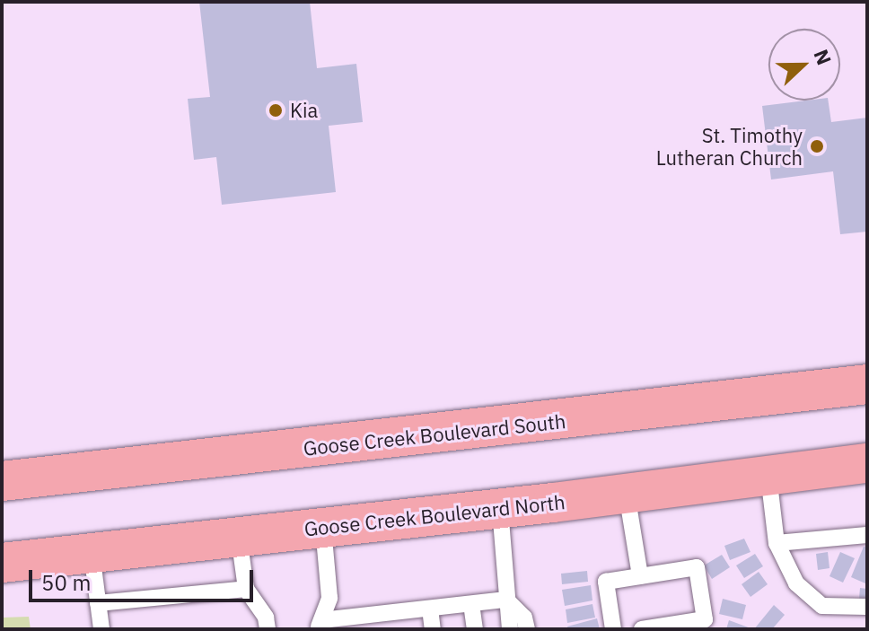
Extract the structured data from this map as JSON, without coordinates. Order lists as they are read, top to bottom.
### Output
{
  "streets": {
    "highway": ["Goose Creek Boulevard South", "Goose Creek Boulevard North"]
  },
  "places": ["Kia", "St. Timothy Lutheran Church"],
  "scale_bar": "50 m",
  "north": "right"
}
